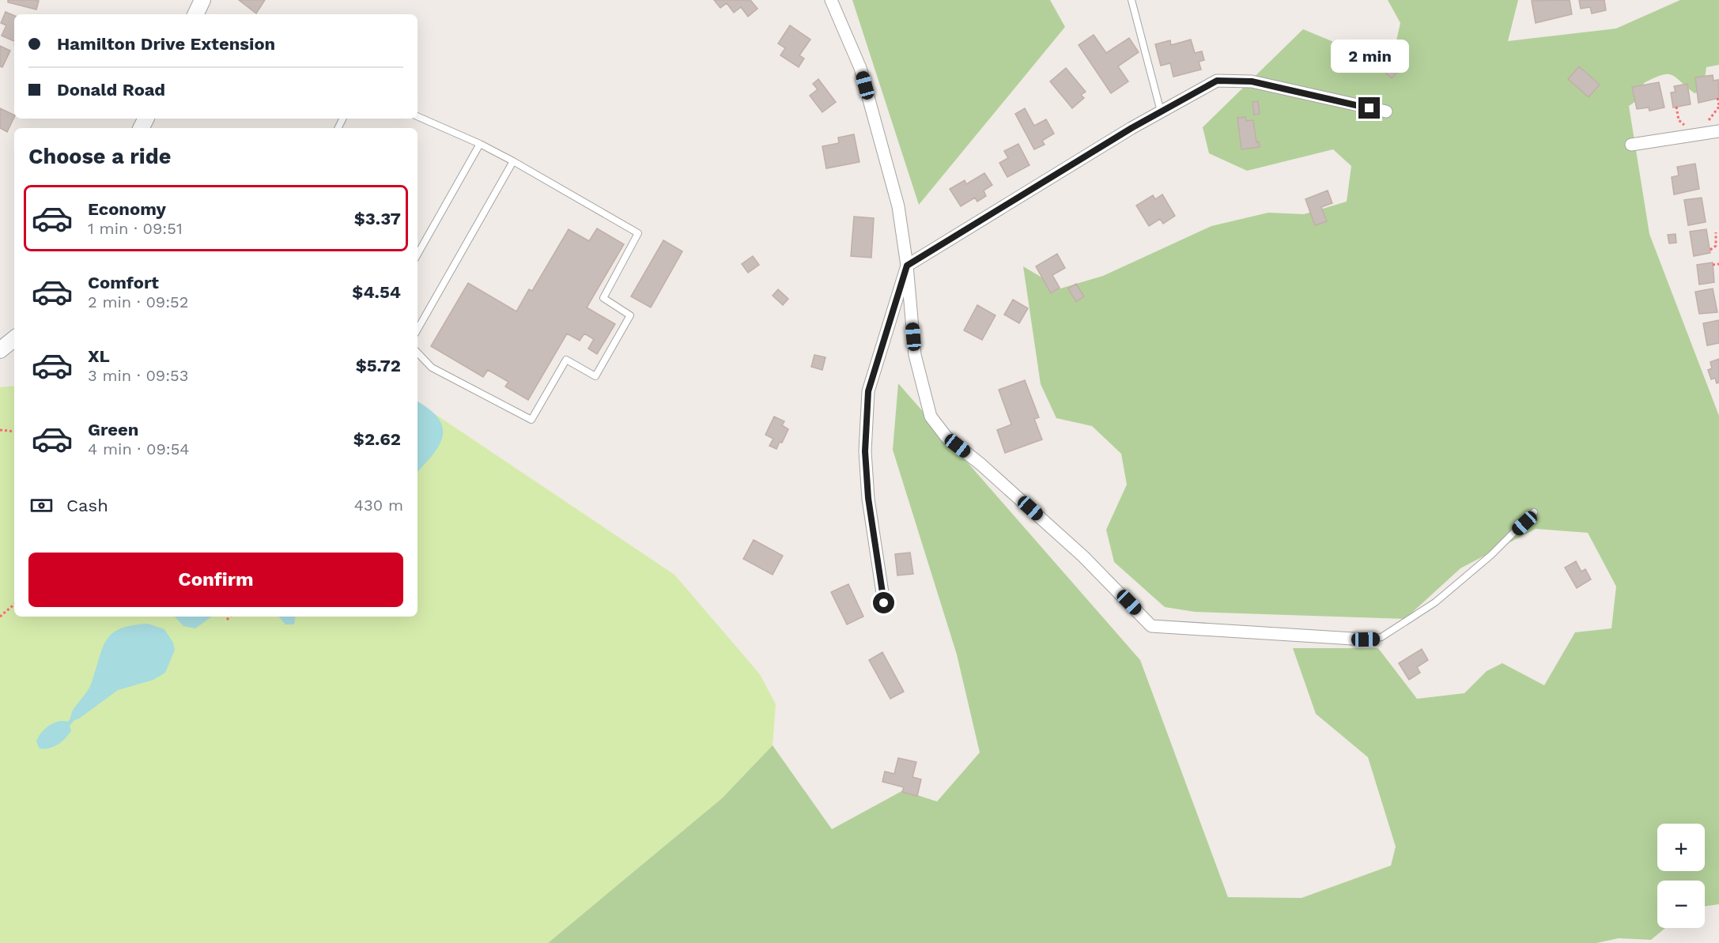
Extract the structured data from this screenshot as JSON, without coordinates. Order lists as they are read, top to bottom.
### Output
{
  "page": {
    "banner": ["Hamilton Drive Extension", "Donald Road"],
    "bubble": "2 min",
    "heading": "Choose a ride",
    "list": [
      {
        "name": "Economy",
        "note": "1 min · 09:51",
        "value": "$3.37"
      },
      {
        "name": "Comfort",
        "note": "2 min · 09:52",
        "value": "$4.54"
      },
      {
        "name": "XL",
        "note": "3 min · 09:53",
        "value": "$5.72"
      },
      {
        "name": "Green",
        "note": "4 min · 09:54",
        "value": "$2.62"
      }
    ],
    "pay": ["Cash", "430 m"],
    "buttons": "Confirm",
    "map_buttons": ["+", "−"]
  }
}
